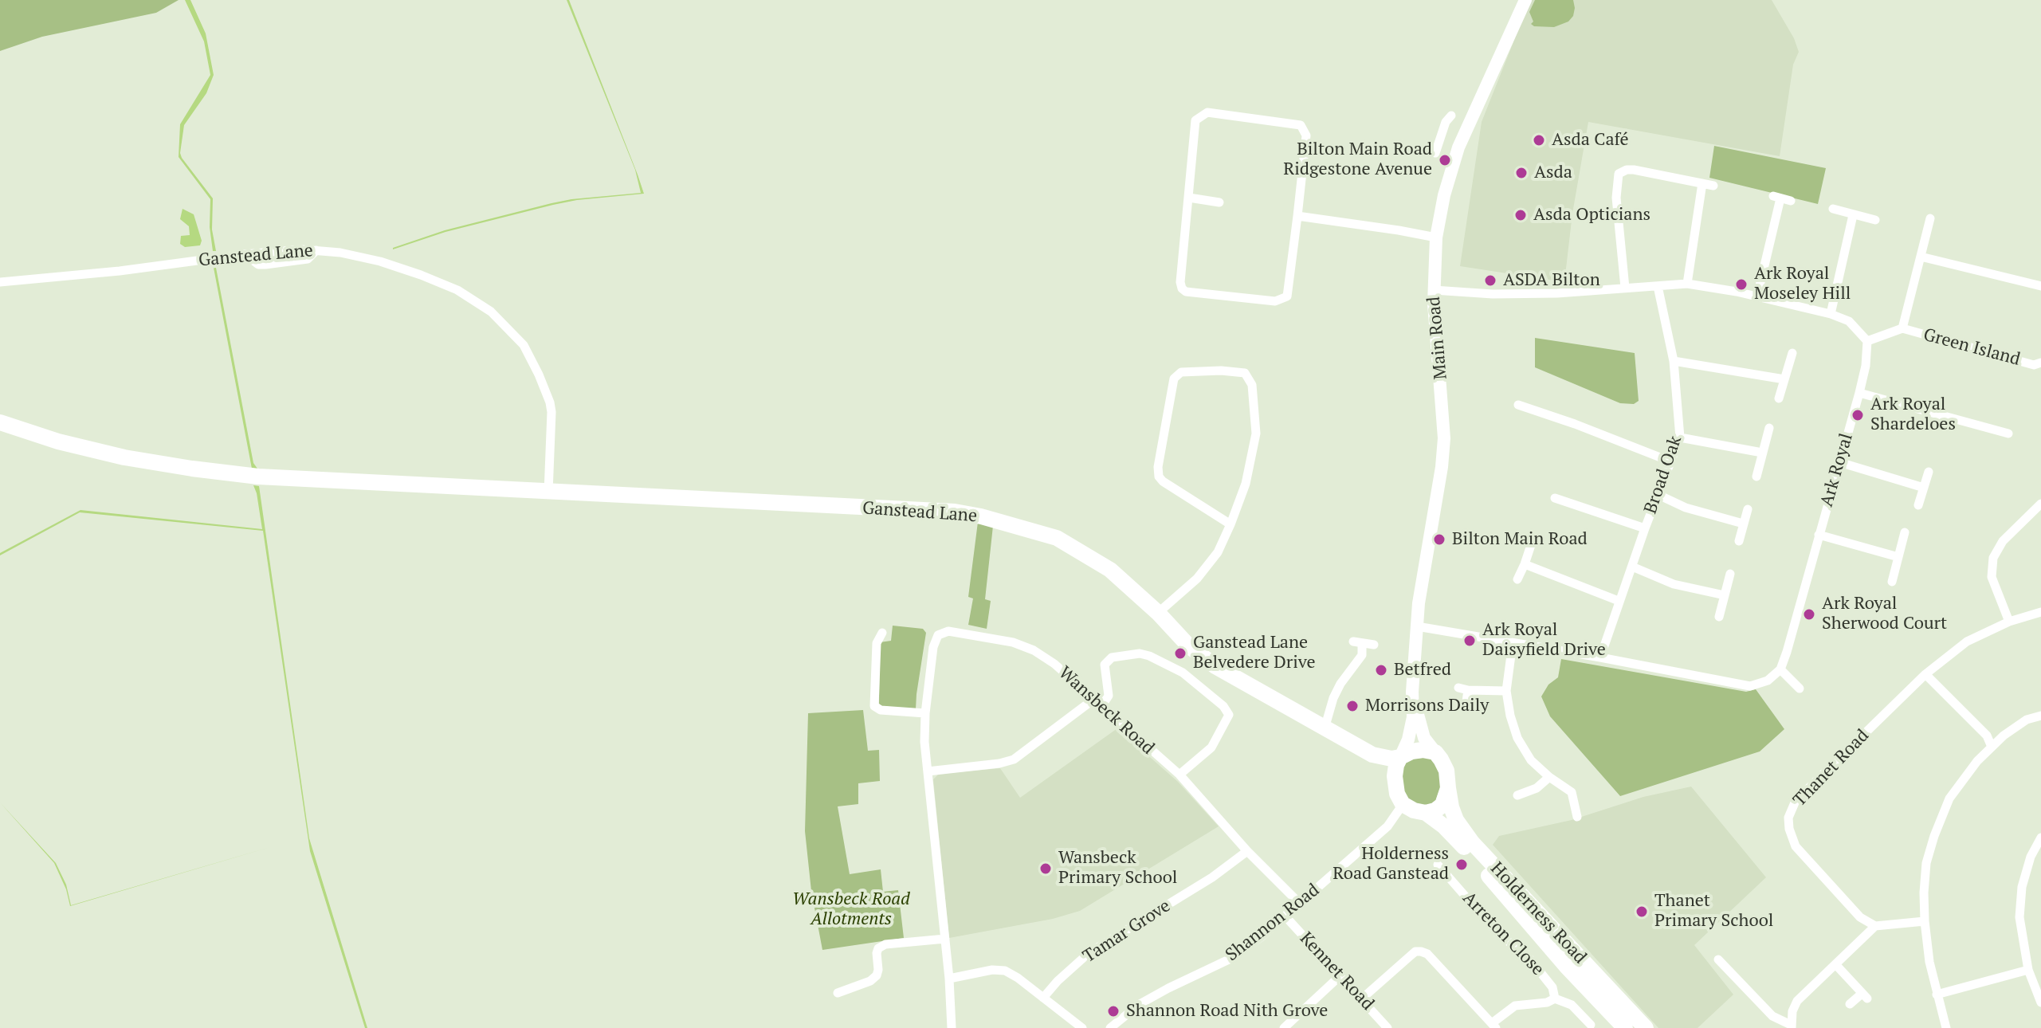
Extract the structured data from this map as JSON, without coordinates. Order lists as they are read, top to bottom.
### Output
{
  "streets": {
    "highway": ["Ganstead Lane", "Holderness Road"],
    "main road": ["Main Road"],
    "street": [
      "Green Island",
      "Ark Royal",
      "Broad Oak",
      "Wansbeck Road",
      "Thanet Road",
      "Shannon Road",
      "Tamar Grove",
      "Arreton Close",
      "Kennet Road"
    ]
  },
  "crossings": [
    ["Ganstead Lane", "Main Road"],
    ["Ganstead Lane", "Holderness Road"],
    ["Ganstead Lane", "Shannon Road"],
    ["Main Road", "Holderness Road"],
    ["Main Road", "Shannon Road"],
    ["Green Island", "Ark Royal"],
    ["Wansbeck Road", "Shannon Road"],
    ["Wansbeck Road", "Tamar Grove"],
    ["Holderness Road", "Shannon Road"],
    ["Shannon Road", "Kennet Road"]
  ],
  "parks": ["Wansbeck Road Allotments"],
  "places": [
    "Asda Café",
    "Bilton Main Road Ridgestone Avenue",
    "Asda",
    "Asda Opticians",
    "ASDA Bilton",
    "Ark Royal Moseley Hill",
    "Ark Royal Shardeloes",
    "Bilton Main Road",
    "Ark Royal Sherwood Court",
    "Ark Royal Daisyfield Drive",
    "Ganstead Lane Belvedere Drive",
    "Betfred",
    "Morrisons Daily",
    "Holderness Road Ganstead",
    "Wansbeck Primary School",
    "Thanet Primary School",
    "Shannon Road Nith Grove"
  ]
}
